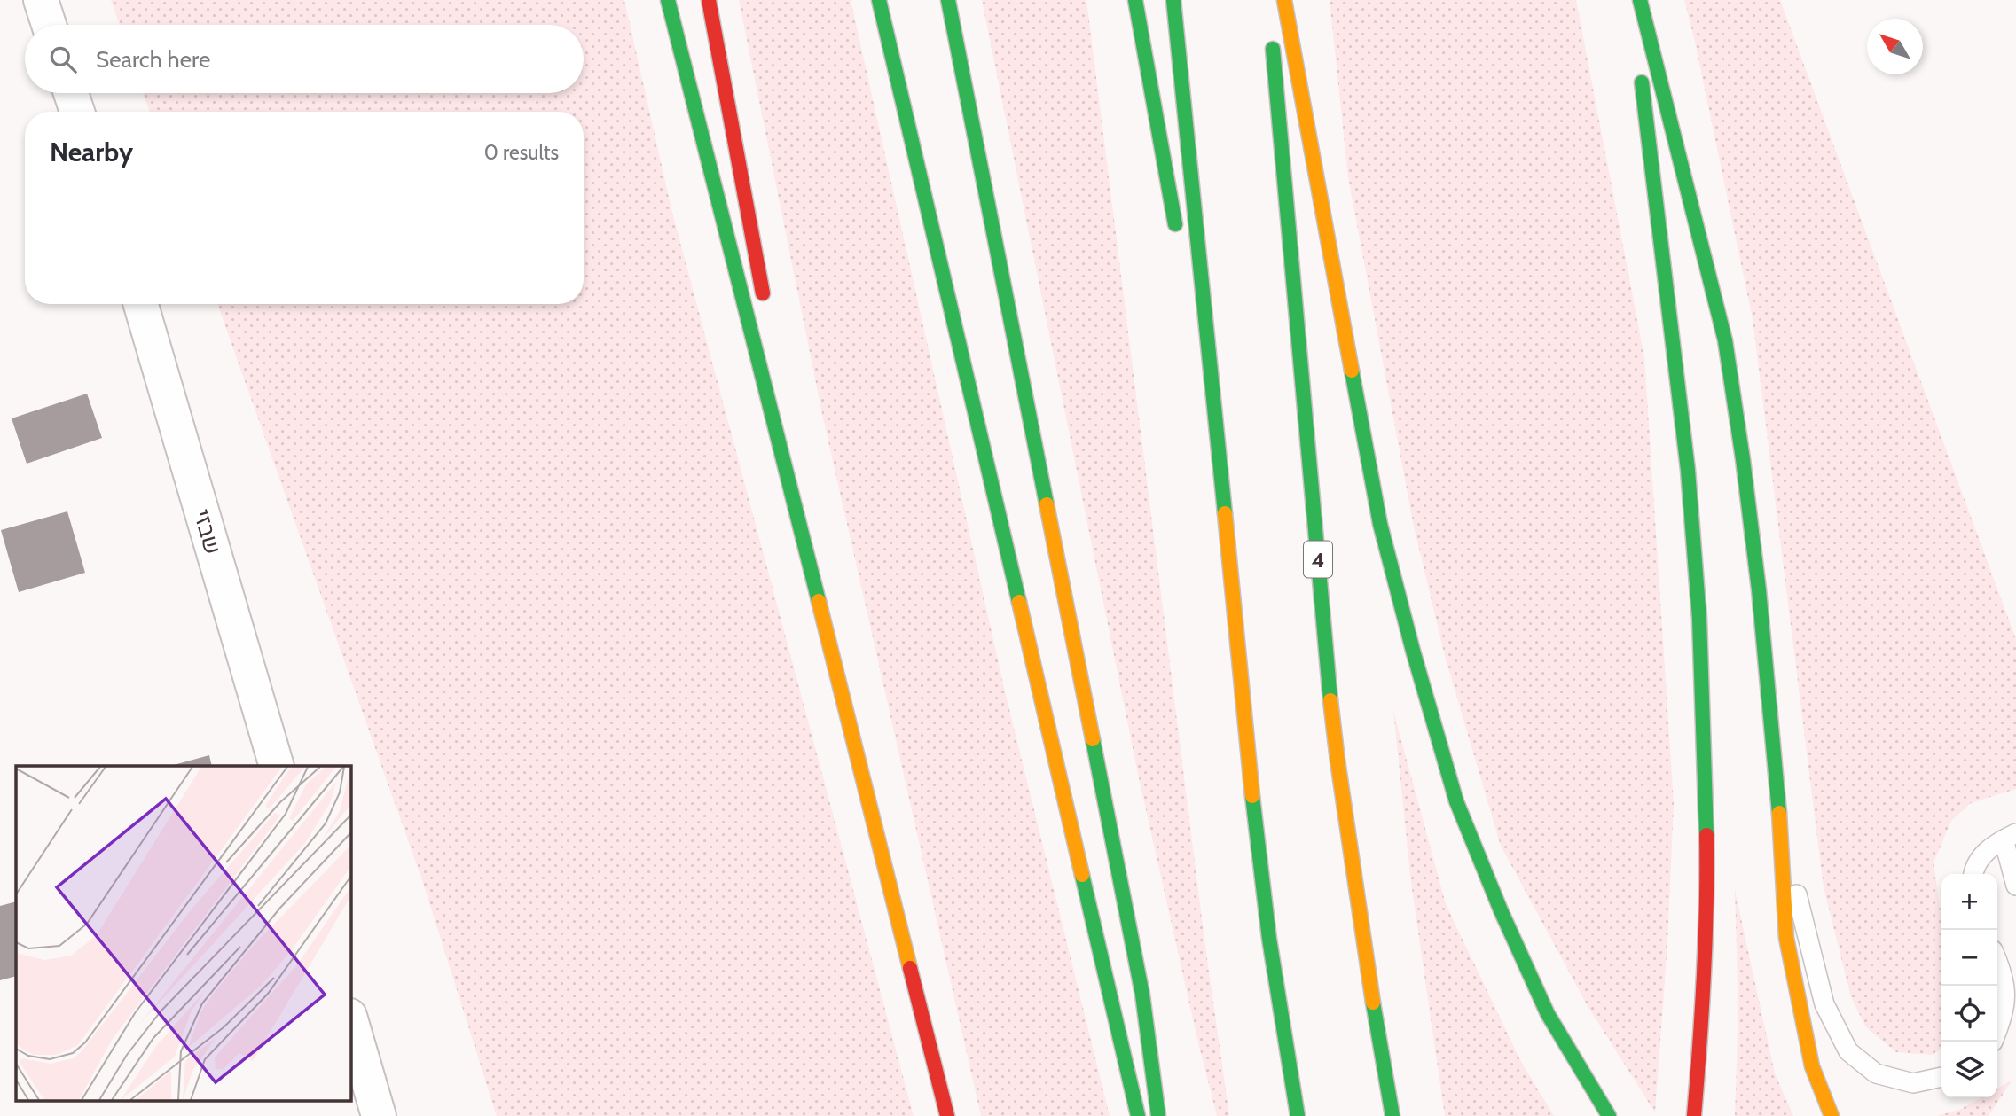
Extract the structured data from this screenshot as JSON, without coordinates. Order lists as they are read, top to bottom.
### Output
{
  "streets": {
    "highway": ["4"],
    "street": ["שבזי"]
  },
  "north": "top left",
  "page": {
    "search": "Search here",
    "heading": ["Nearby", "0 results"],
    "map_buttons": ["+", "−"]
  }
}
